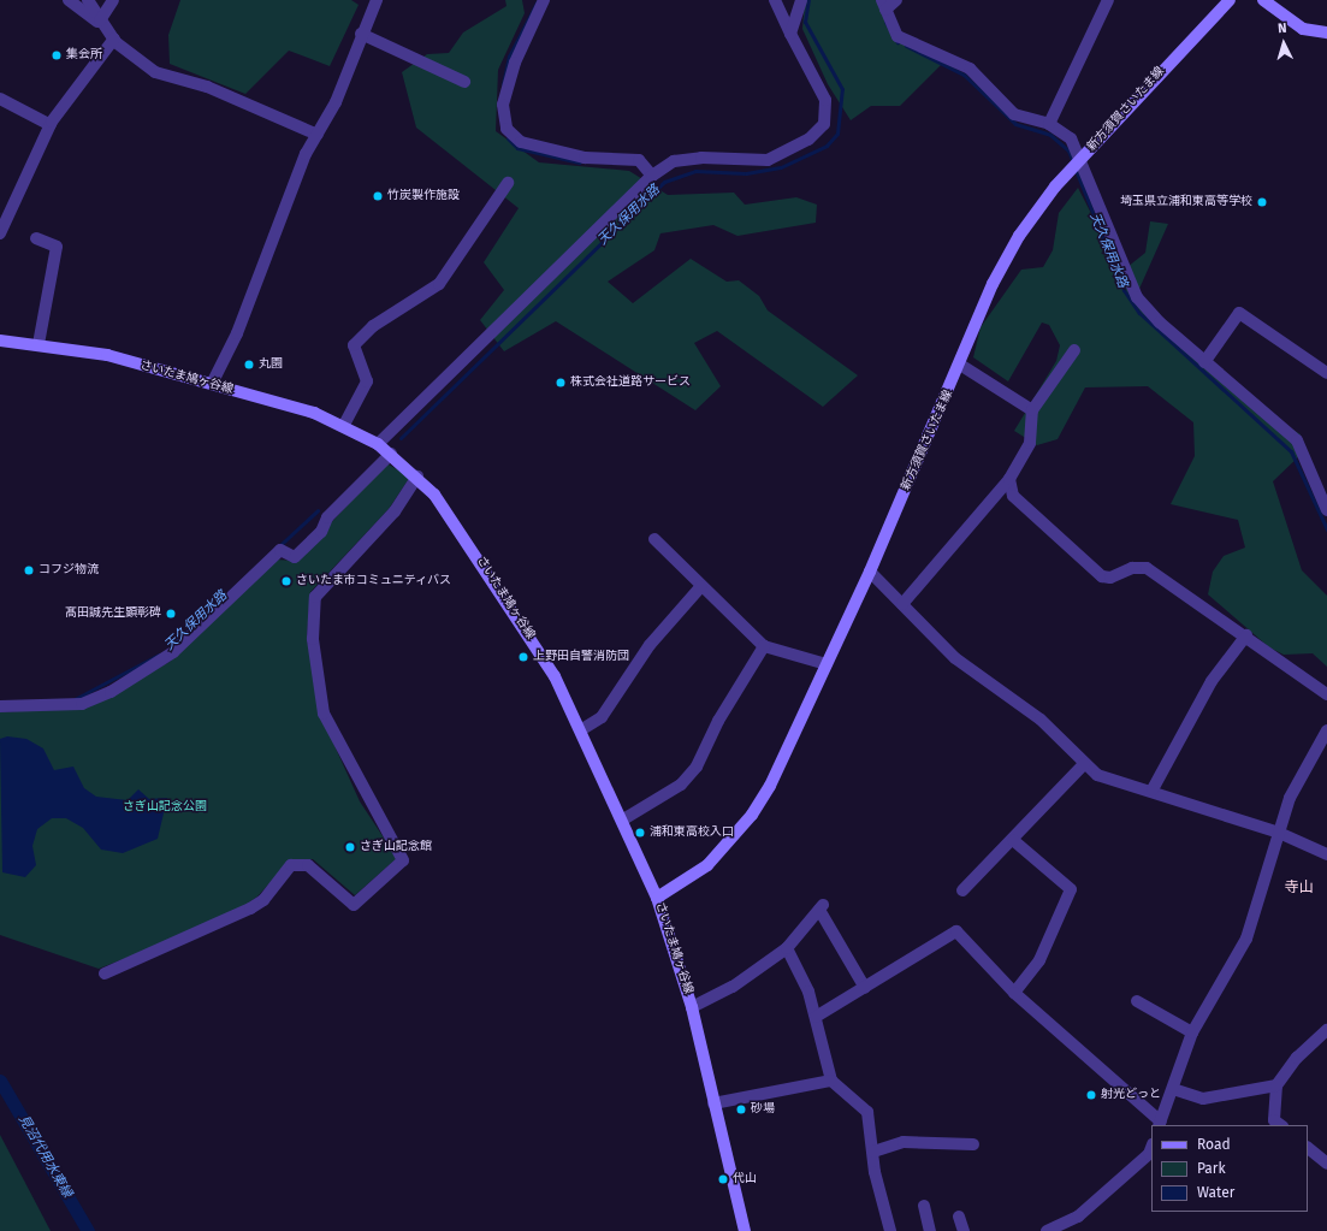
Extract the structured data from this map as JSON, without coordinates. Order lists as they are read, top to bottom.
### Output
{
  "streets": {
    "main road": ["新方須賀さいたま線", "さいたま鳩ヶ谷線"]
  },
  "crossings": [
    ["新方須賀さいたま線", "さいたま鳩ヶ谷線"]
  ],
  "districts": ["寺山"],
  "water": ["天久保用水路", "見沼代用水東縁"],
  "parks": ["さぎ山記念公園"],
  "places": [
    "集会所",
    "竹炭製作施設",
    "埼玉県立浦和東高等学校",
    "丸園",
    "株式会社道路サービス",
    "コフジ物流",
    "さいたま市コミュニティバス",
    "髙田誠先生顕彰碑",
    "上野田自警消防団",
    "浦和東高校入口",
    "さぎ山記念館",
    "射光どっと",
    "砂場",
    "代山"
  ],
  "legend": ["Road", "Park", "Water"],
  "north": "top"
}
